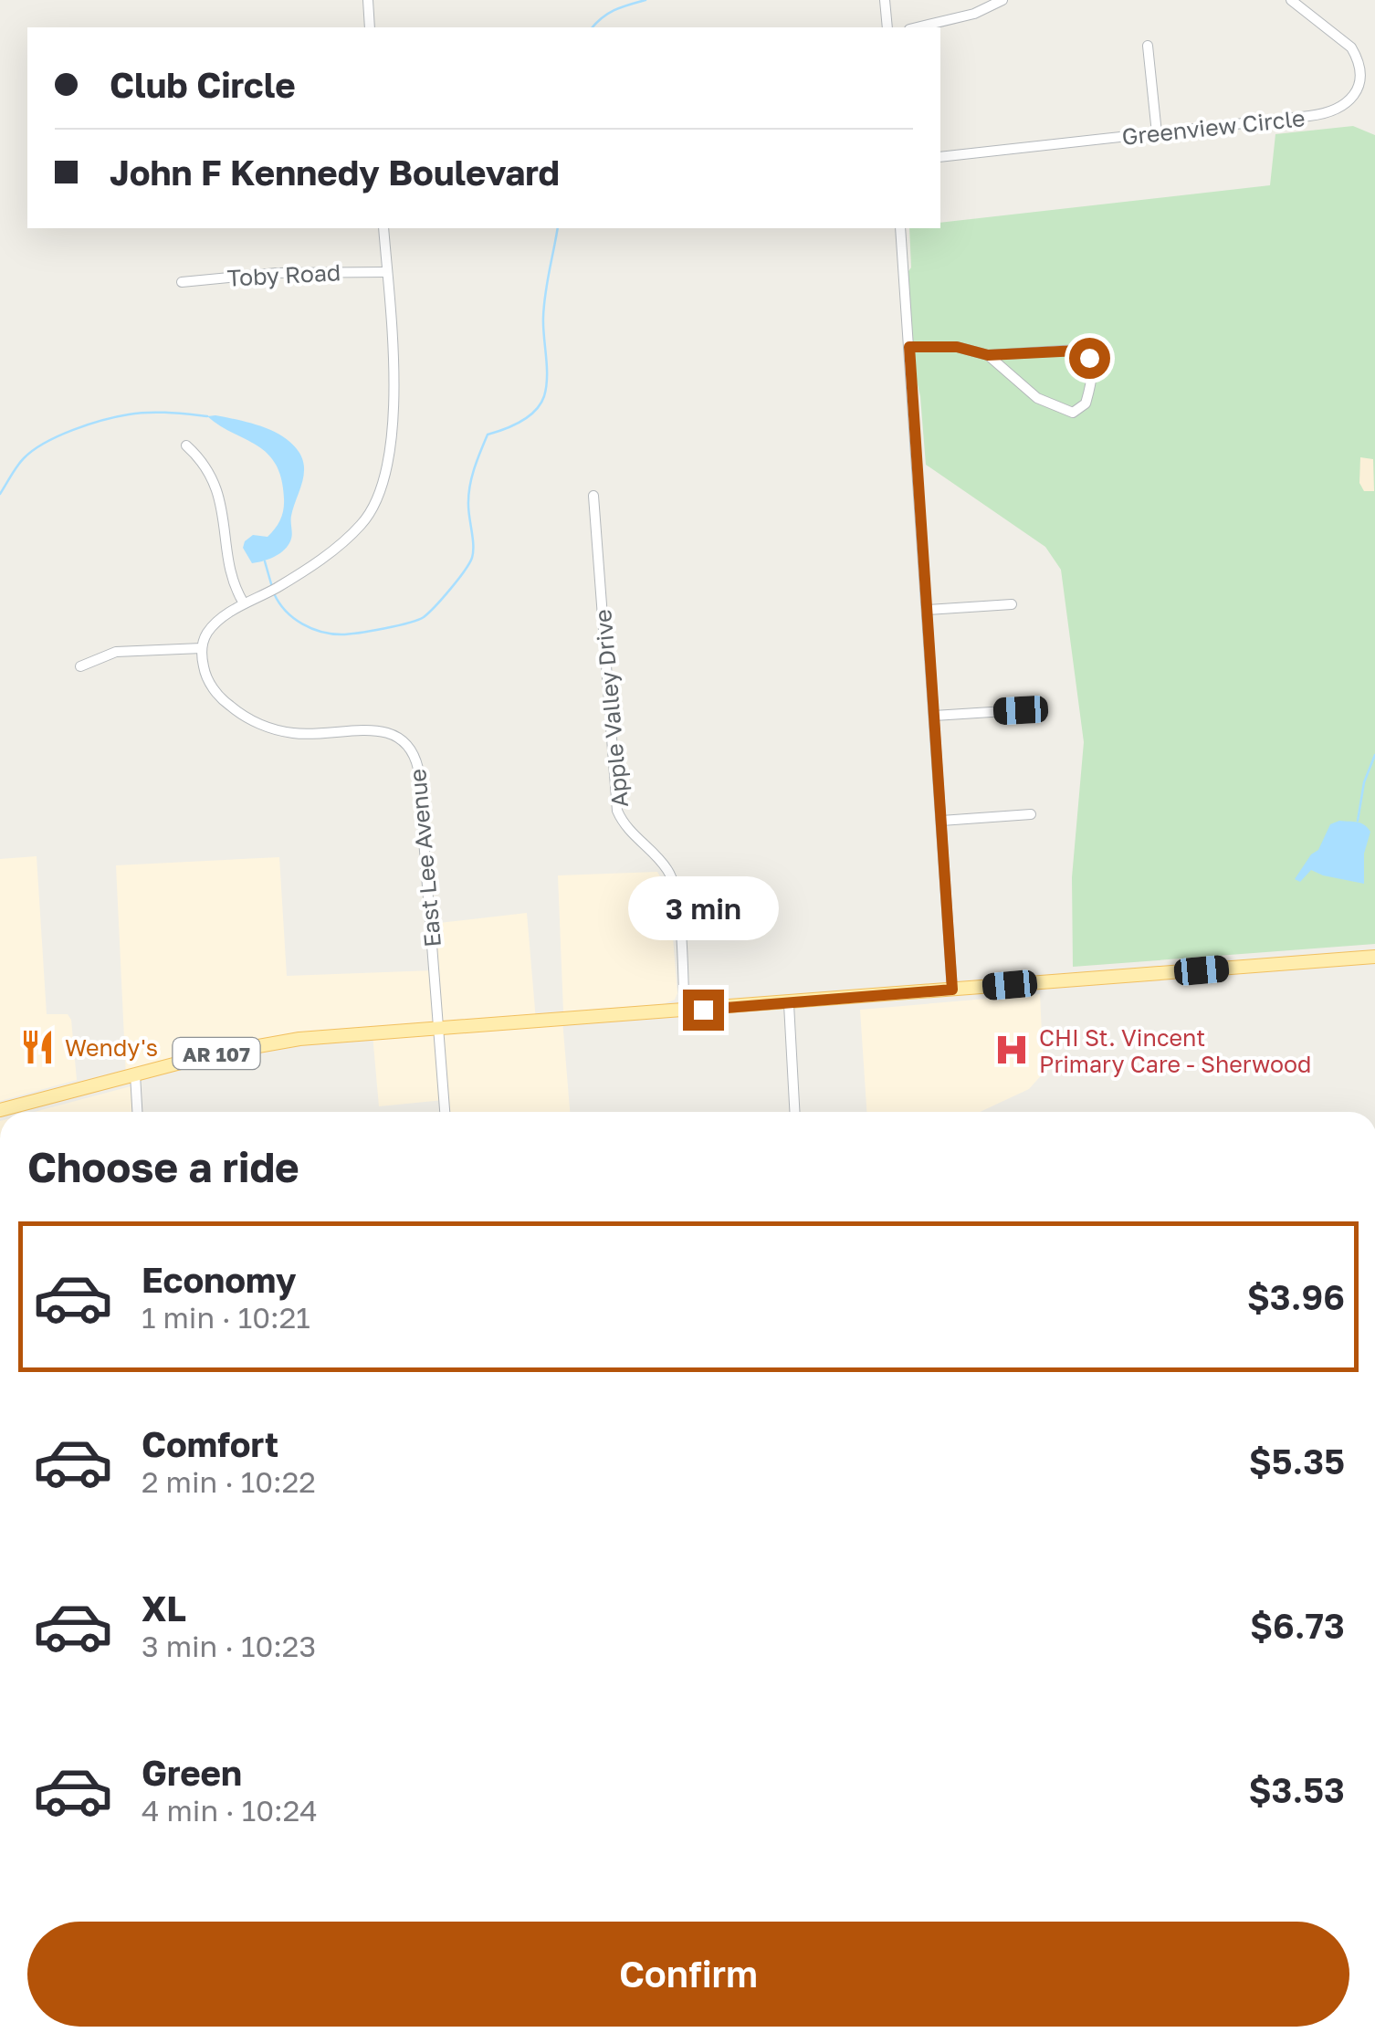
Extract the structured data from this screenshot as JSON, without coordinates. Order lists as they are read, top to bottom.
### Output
{
  "streets": {
    "main road": ["AR 107"],
    "street": [
      "Greenview Circle",
      "Toby Road",
      "Apple Valley Drive",
      "East Lee Avenue"
    ]
  },
  "crossings": [
    ["Apple Valley Drive", "AR 107"],
    ["East Lee Avenue", "AR 107"]
  ],
  "places": {
    "restaurant": ["Wendy's"],
    "hospital": ["CHI St. Vincent Primary Care - Sherwood"]
  },
  "page": {
    "banner": ["Club Circle", "John F Kennedy Boulevard"],
    "bubble": "3 min",
    "heading": "Choose a ride",
    "list": [
      {
        "name": "Economy",
        "note": "1 min · 10:21",
        "value": "$3.96"
      },
      {
        "name": "Comfort",
        "note": "2 min · 10:22",
        "value": "$5.35"
      },
      {
        "name": "XL",
        "note": "3 min · 10:23",
        "value": "$6.73"
      },
      {
        "name": "Green",
        "note": "4 min · 10:24",
        "value": "$3.53"
      }
    ],
    "buttons": "Confirm"
  }
}
